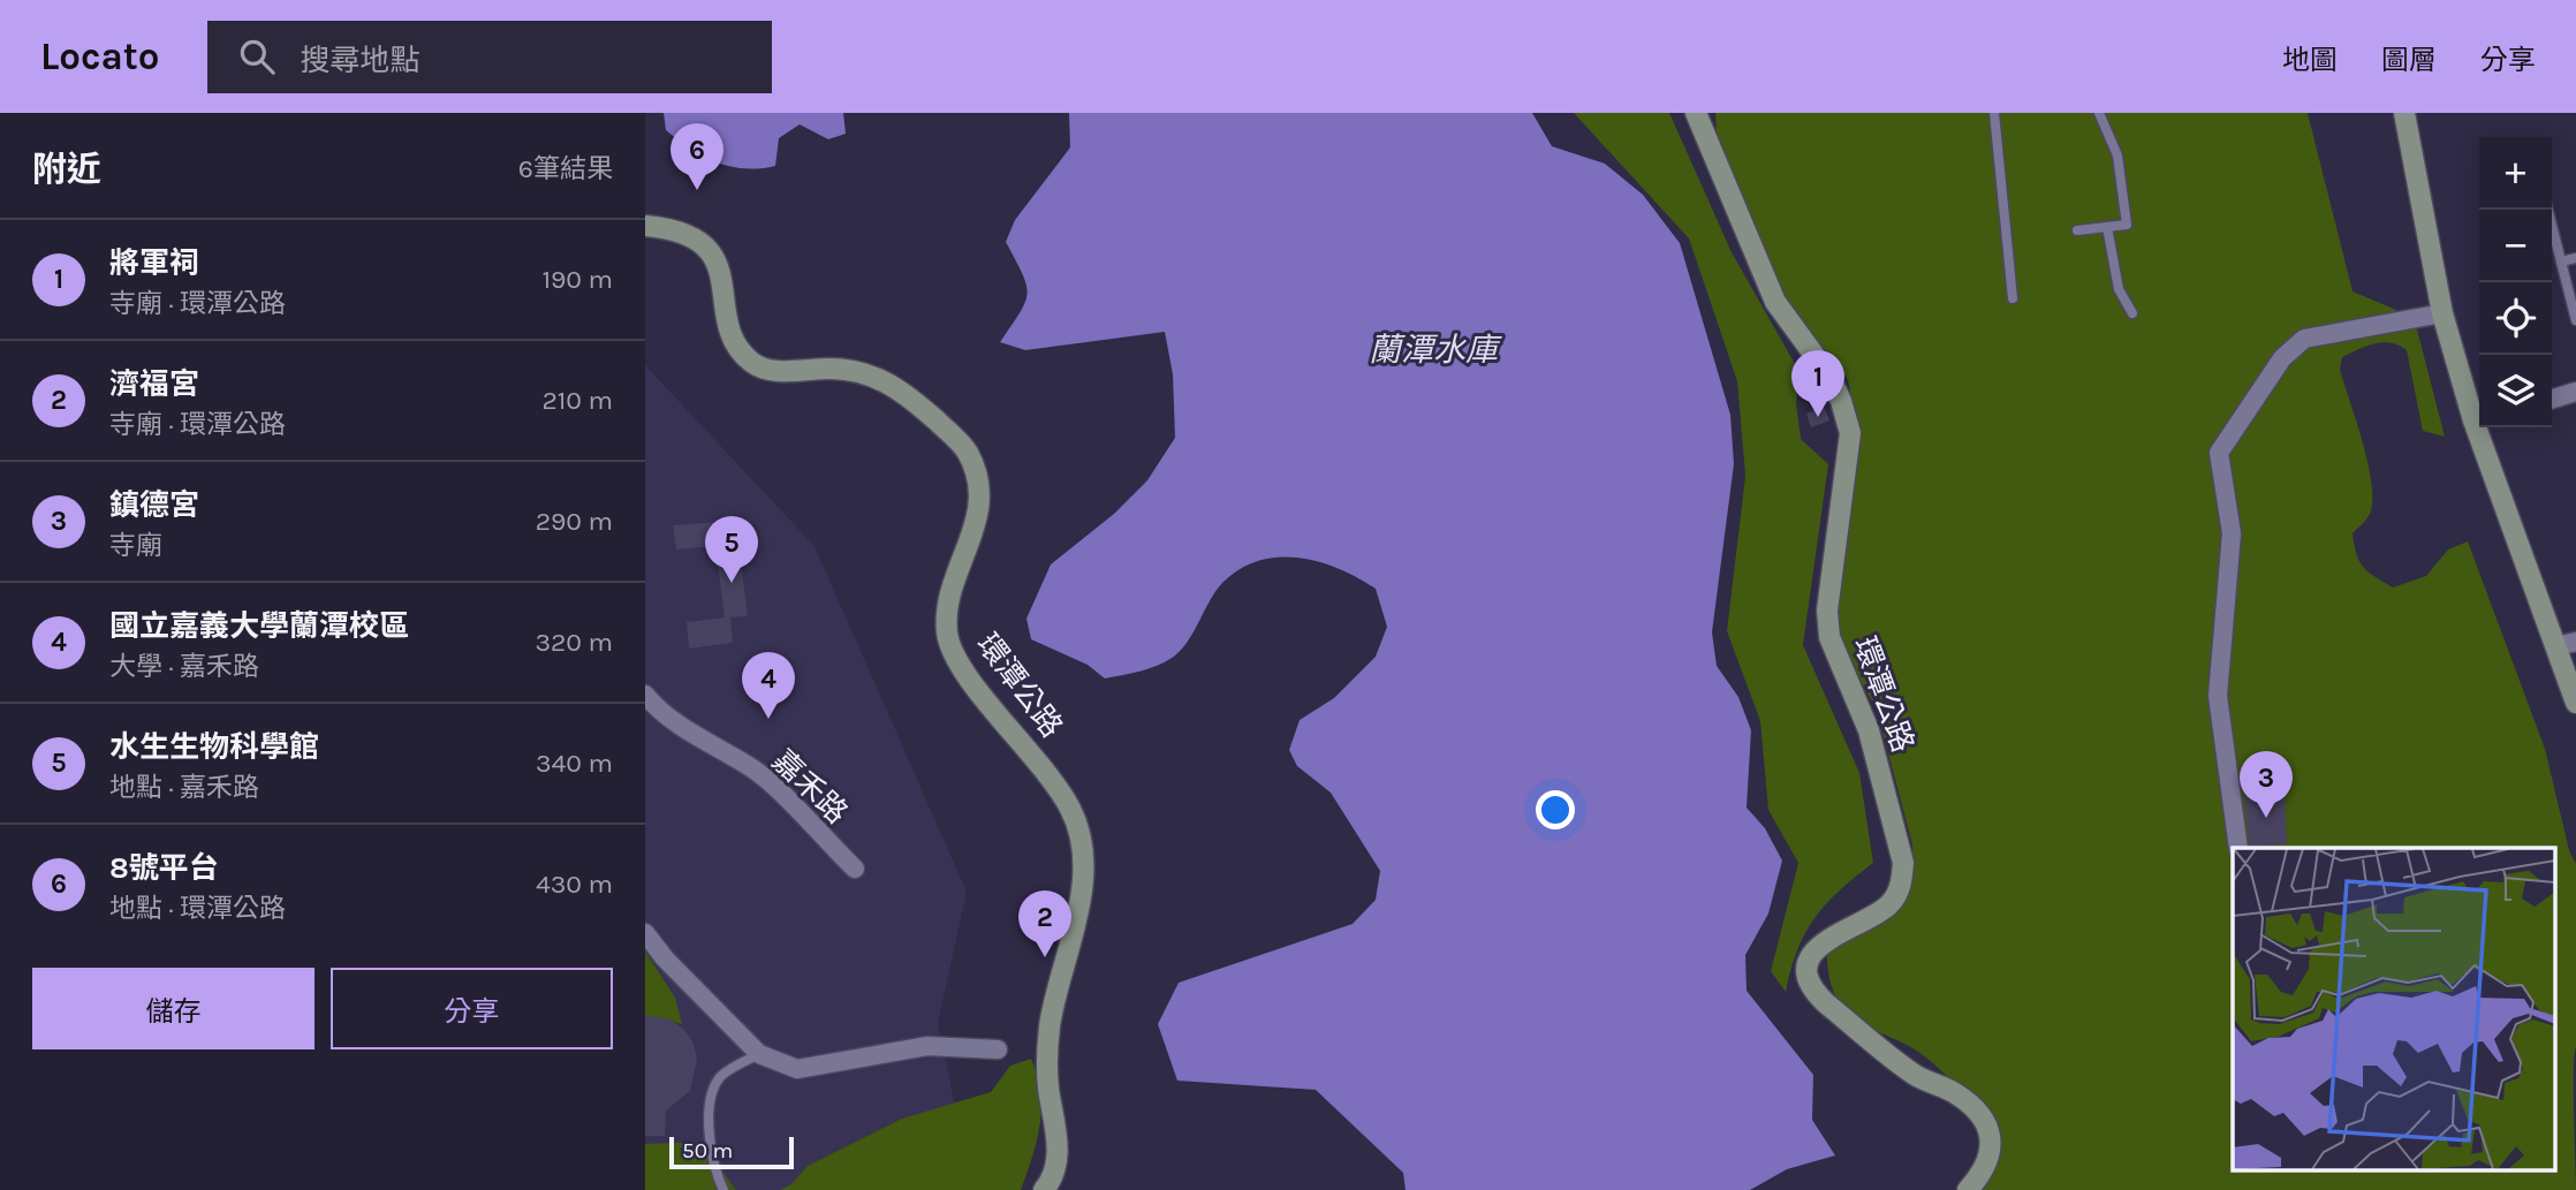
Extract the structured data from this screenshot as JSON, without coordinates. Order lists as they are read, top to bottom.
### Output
{
  "streets": {
    "street": ["環潭公路", "嘉禾路"]
  },
  "water": ["蘭潭水庫"],
  "scale_bar": "50 m",
  "page": {
    "header": "Locato",
    "search": "搜尋地點",
    "nav": ["地圖", "圖層", "分享"],
    "heading": ["附近", "6筆結果"],
    "pins": [
      "6",
      "1",
      "5",
      "4",
      "3",
      "2"
    ],
    "map_buttons": ["+", "−"],
    "list": [
      {
        "mark": "1",
        "name": "將軍祠",
        "note": "寺廟 · 環潭公路",
        "value": "190 m"
      },
      {
        "mark": "2",
        "name": "濟福宮",
        "note": "寺廟 · 環潭公路",
        "value": "210 m"
      },
      {
        "mark": "3",
        "name": "鎮德宮",
        "note": "寺廟",
        "value": "290 m"
      },
      {
        "mark": "4",
        "name": "國立嘉義大學蘭潭校區",
        "note": "大學 · 嘉禾路",
        "value": "320 m"
      },
      {
        "mark": "5",
        "name": "水生生物科學館",
        "note": "地點 · 嘉禾路",
        "value": "340 m"
      },
      {
        "mark": "6",
        "name": "8號平台",
        "note": "地點 · 環潭公路",
        "value": "430 m"
      }
    ],
    "buttons": ["儲存", "分享"],
    "scale": "50 m"
  }
}
